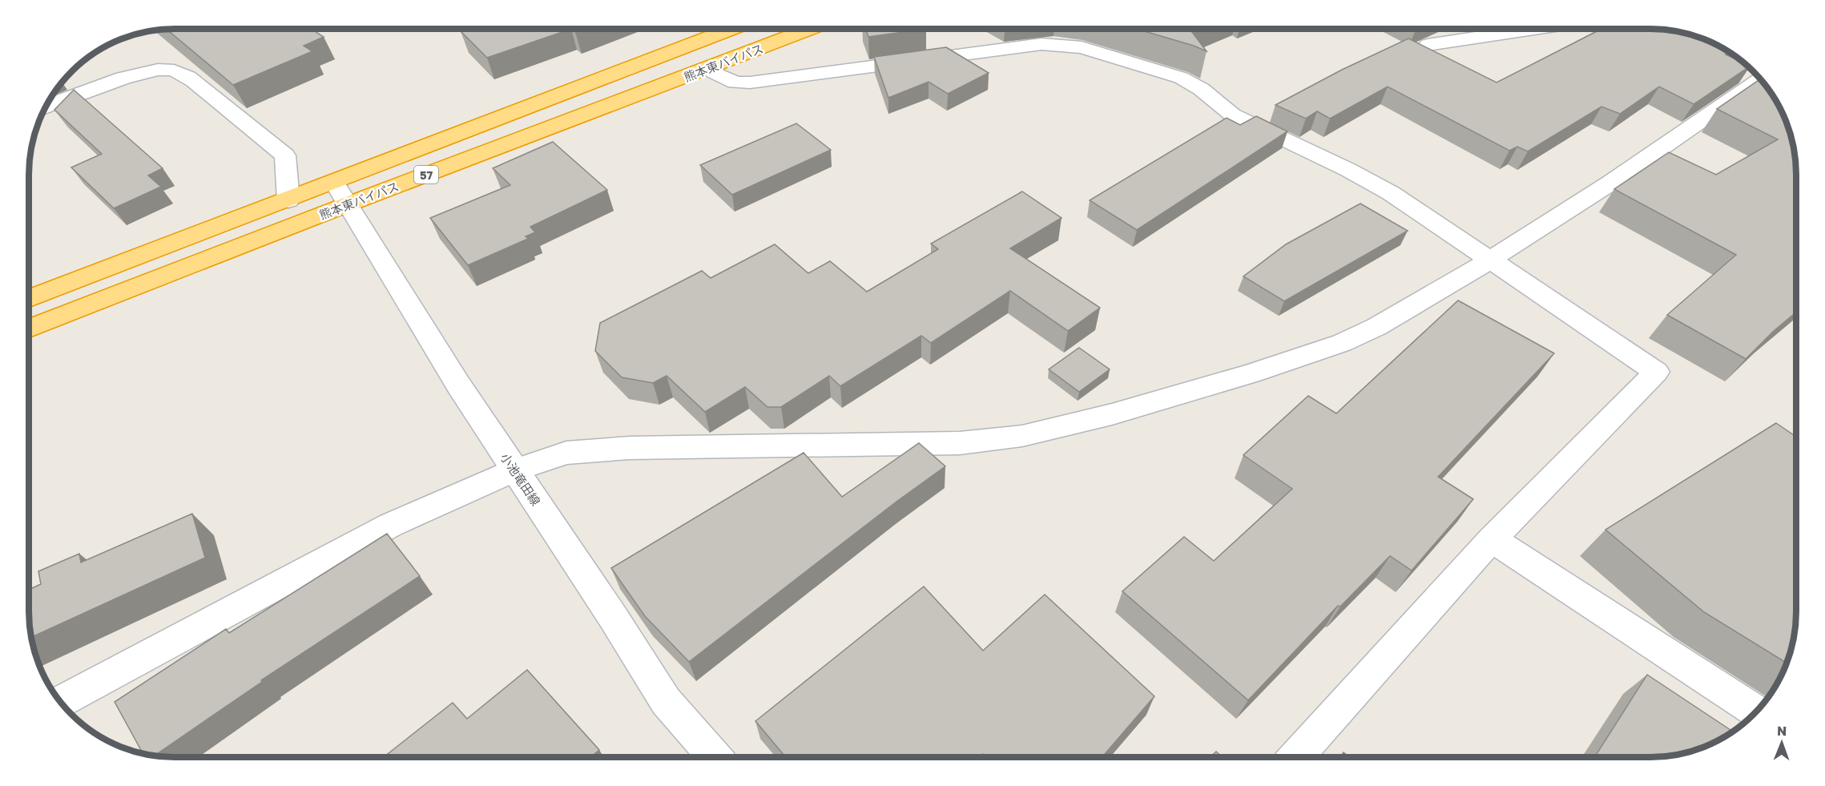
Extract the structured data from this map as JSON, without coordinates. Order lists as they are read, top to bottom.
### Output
{
  "streets": {
    "highway": ["熊本東バイパス", "57"],
    "street": ["小池竜田線"]
  },
  "crossings": [
    ["熊本東バイパス", "小池竜田線"]
  ],
  "north": "top"
}
